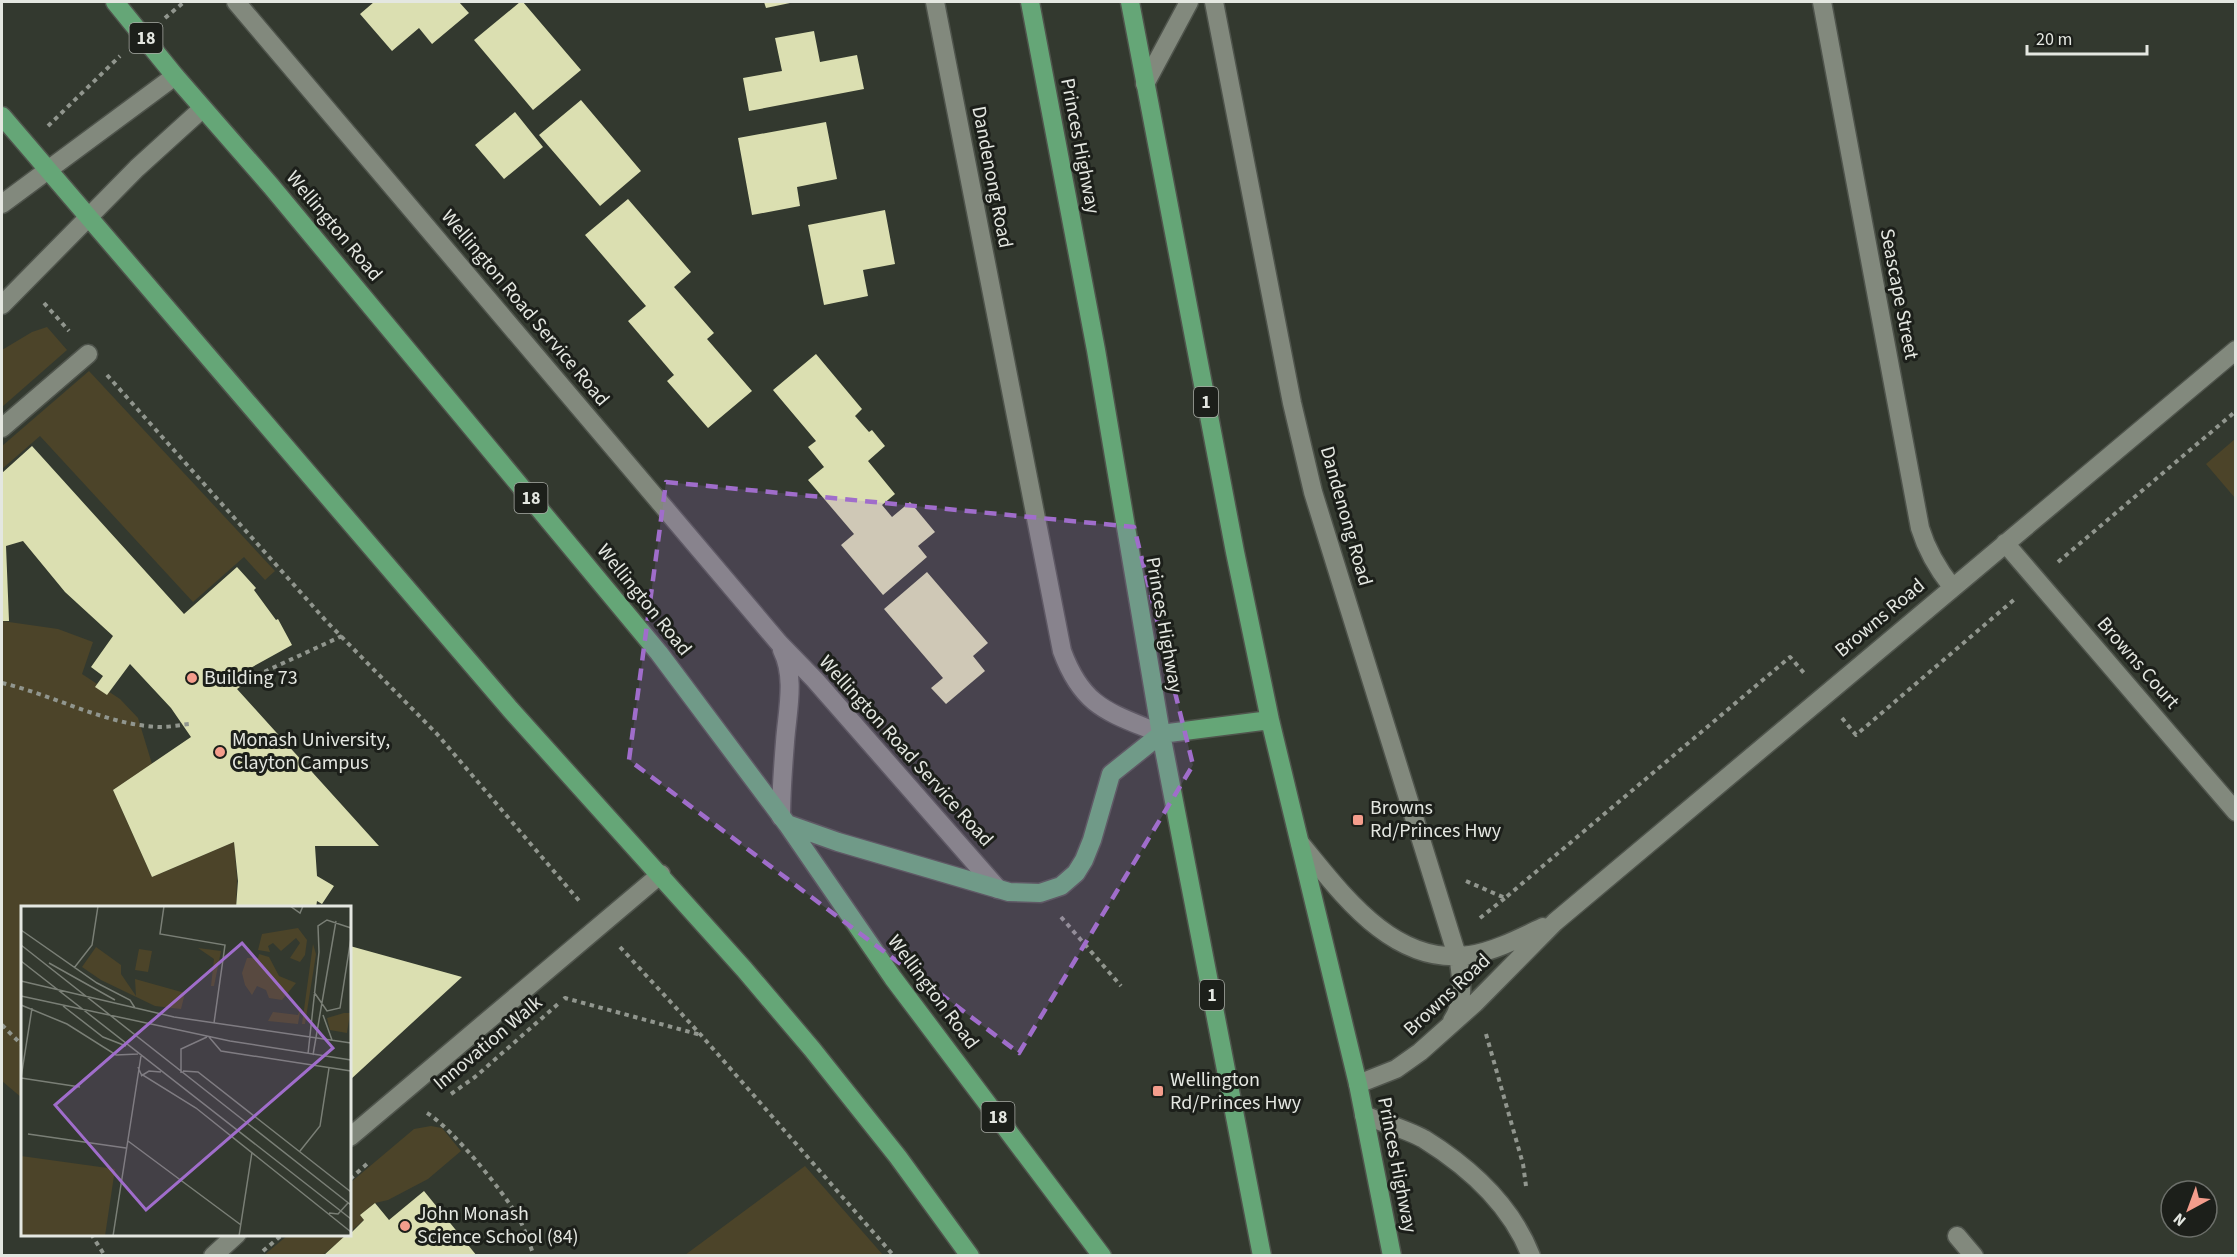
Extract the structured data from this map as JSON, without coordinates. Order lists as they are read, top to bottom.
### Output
{
  "streets": {
    "highway": [
      "18",
      "Princes Highway",
      "Wellington Road",
      "1"
    ],
    "street": [
      "Dandenong Road",
      "Seascape Street",
      "Wellington Road Service Road",
      "Browns Road",
      "Browns Court"
    ],
    "path": ["Innovation Walk"]
  },
  "crossings": [
    ["Princes Highway", "Dandenong Road"],
    ["Princes Highway", "1"],
    ["Princes Highway", "Browns Road"],
    ["Dandenong Road", "Browns Road"],
    ["Wellington Road", "Wellington Road Service Road"],
    ["Seascape Street", "Browns Road"],
    ["1", "Browns Road"],
    ["Browns Road", "Browns Court"]
  ],
  "places": {
    "other": ["Building 73", "Monash University, Clayton Campus", "John Monash Science School (84)"],
    "transit": ["Browns Rd/Princes Hwy", "Wellington Rd/Princes Hwy"]
  },
  "scale_bar": "20 m",
  "north": "bottom left"
}
